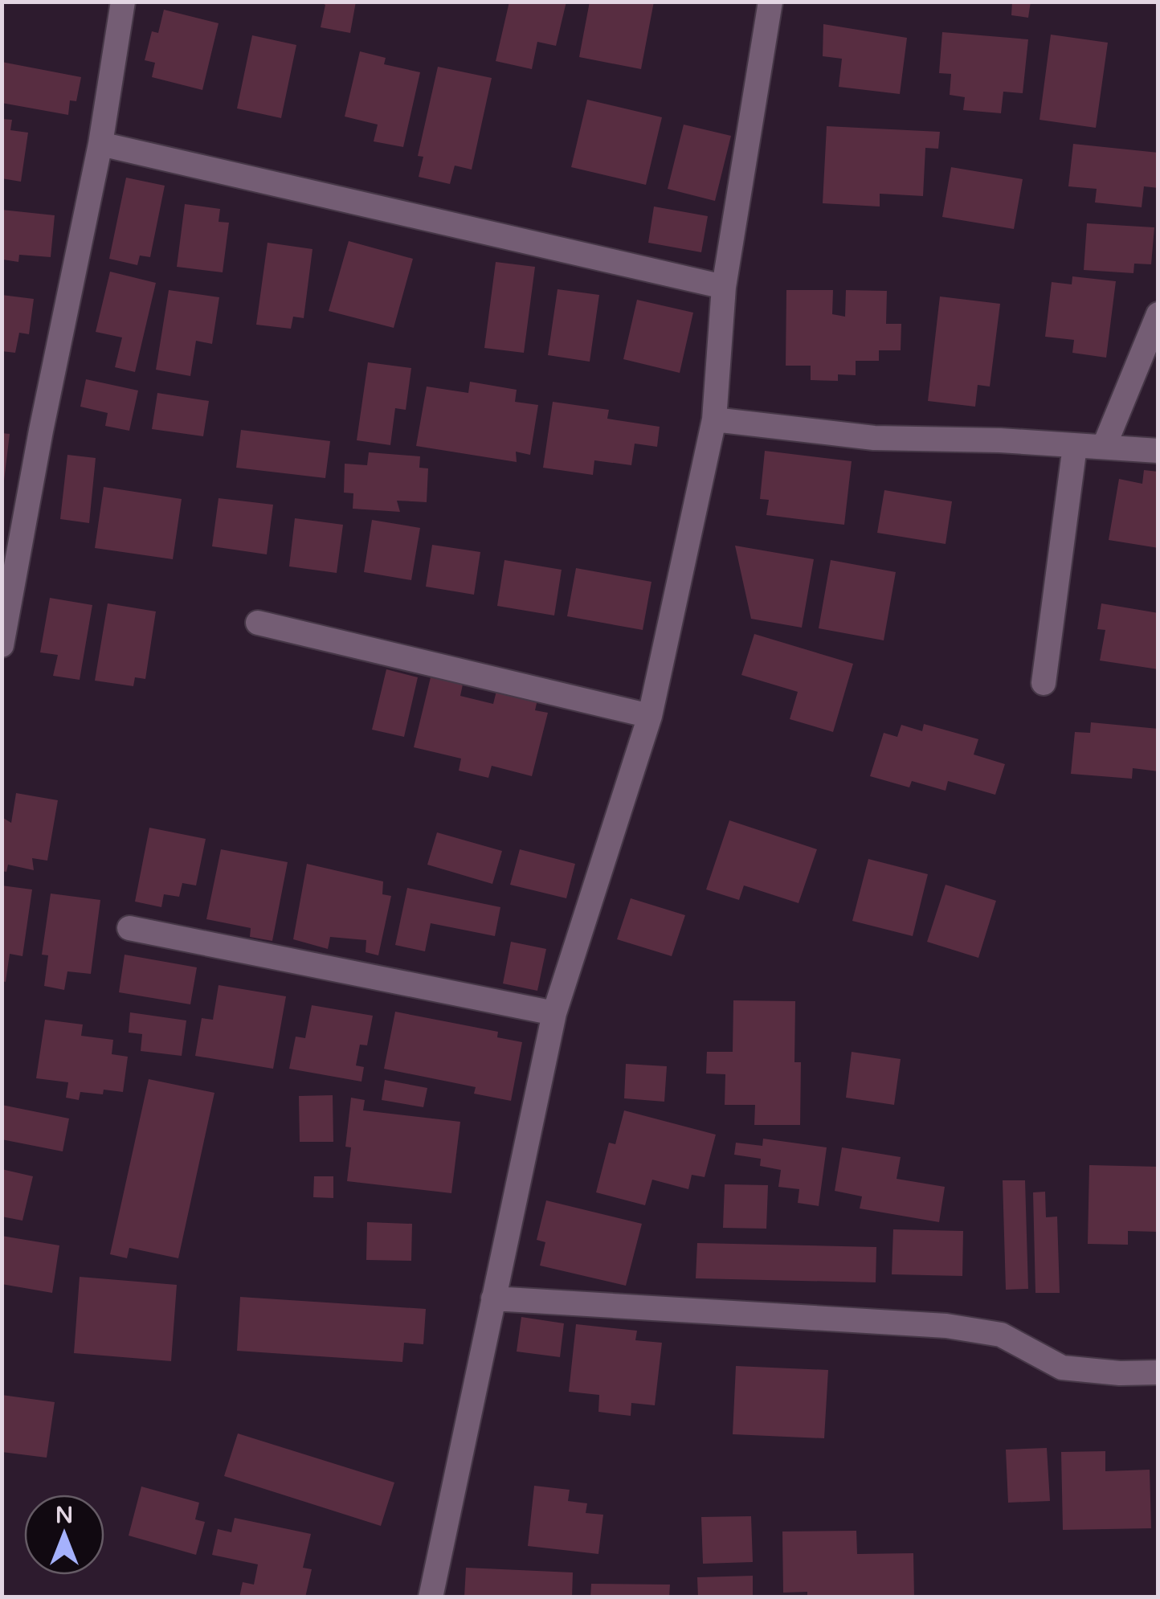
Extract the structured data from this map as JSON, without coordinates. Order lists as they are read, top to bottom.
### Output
{
  "north": "top"
}
